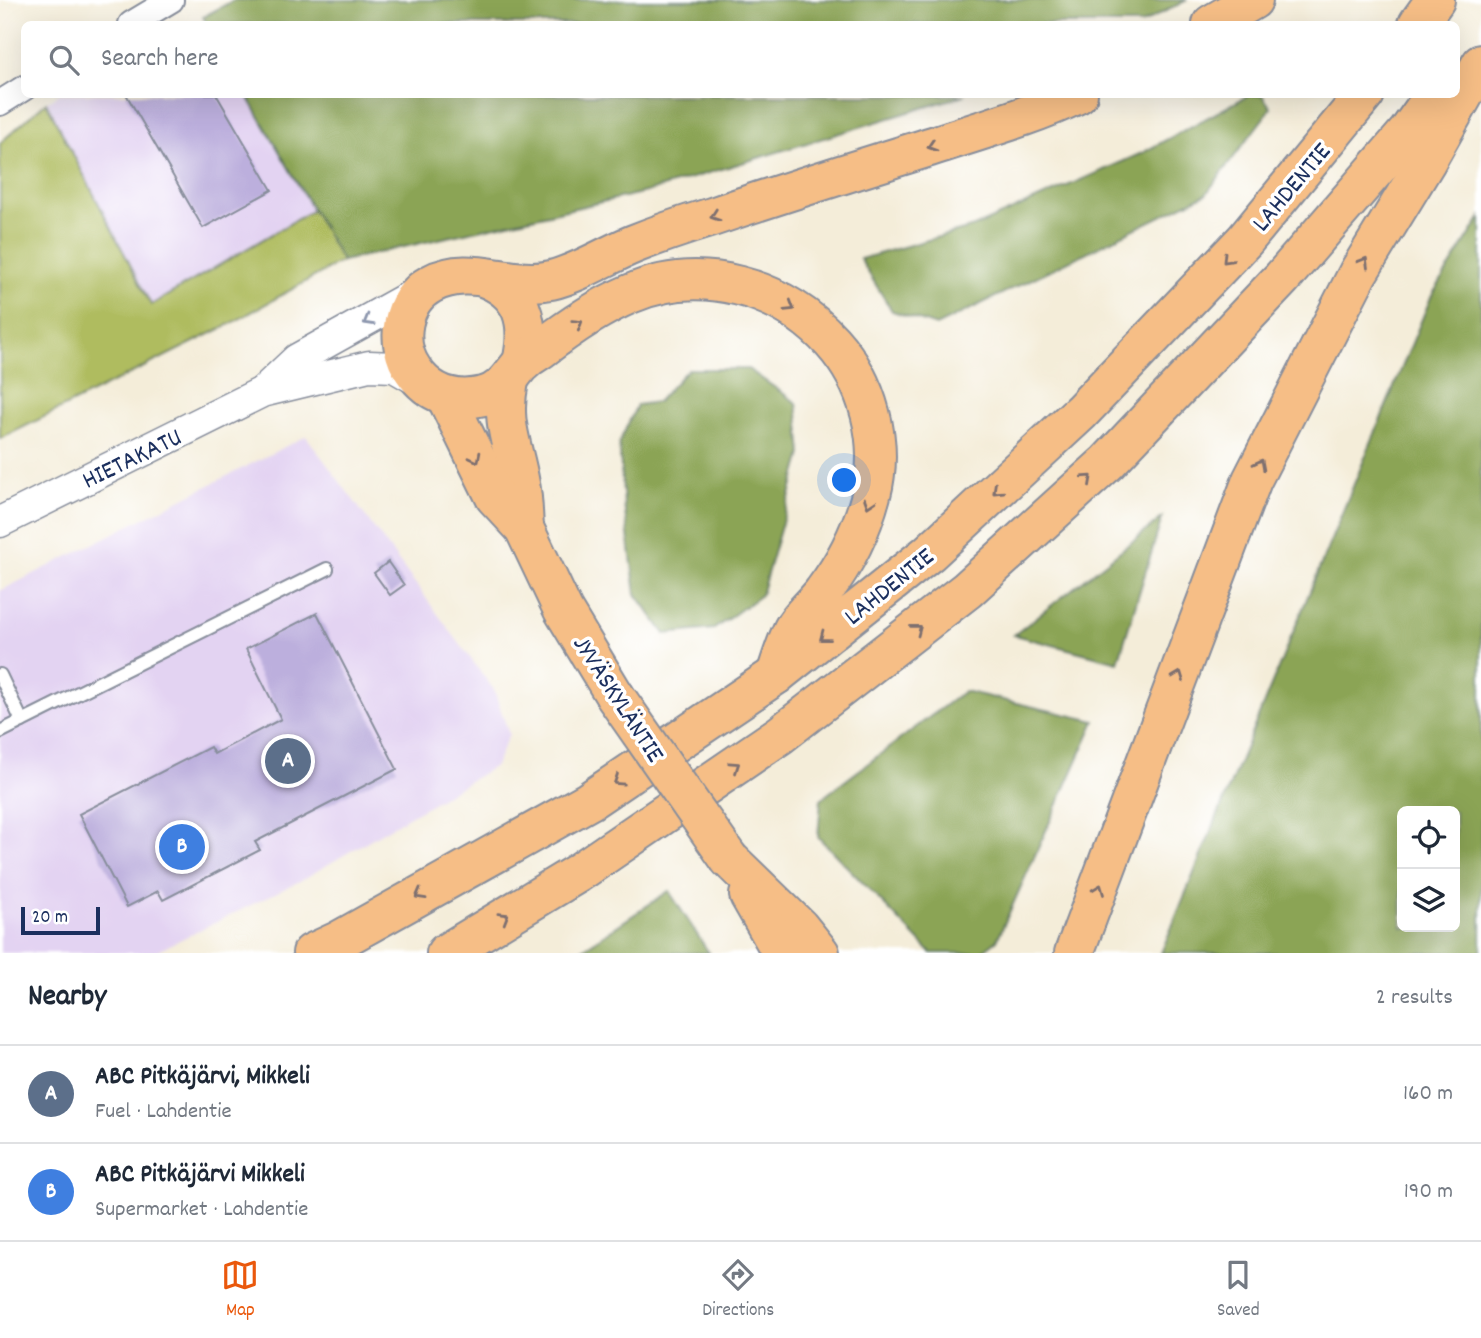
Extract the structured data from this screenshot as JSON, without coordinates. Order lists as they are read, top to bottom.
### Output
{
  "streets": {
    "highway": ["LAHDENTIE", "JYVÄSKYLÄNTIE"],
    "street": ["HIETAKATU"]
  },
  "crossings": [
    ["HIETAKATU", "JYVÄSKYLÄNTIE"]
  ],
  "scale_bar": "20 m",
  "page": {
    "search": "Search here",
    "pins": ["A", "B"],
    "scale": "20 m",
    "heading": ["Nearby", "2 results"],
    "list": [
      {
        "mark": "A",
        "name": "ABC Pitkäjärvi, Mikkeli",
        "note": "Fuel · Lahdentie",
        "value": "160 m"
      },
      {
        "mark": "B",
        "name": "ABC Pitkäjärvi Mikkeli",
        "note": "Supermarket · Lahdentie",
        "value": "190 m"
      }
    ],
    "nav": ["Map", "Directions", "Saved"]
  }
}
